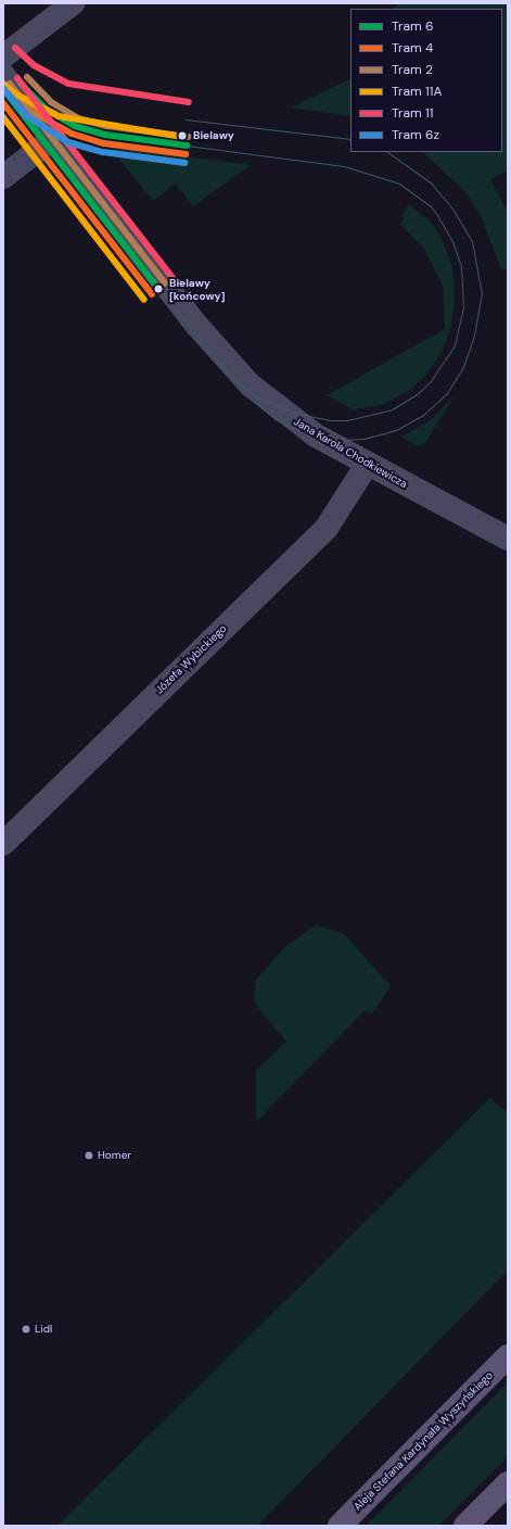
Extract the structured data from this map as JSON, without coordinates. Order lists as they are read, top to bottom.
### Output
{
  "streets": {
    "main road": ["Aleja Stefana Kardynała Wyszyńskiego"],
    "street": ["Jana Karola Chodkiewicza", "Józefa Wybickiego"]
  },
  "crossings": [
    ["Jana Karola Chodkiewicza", "Józefa Wybickiego"]
  ],
  "places": [
    "Bielawy",
    "Bielawy [końcowy]",
    "Homer",
    "Lidl"
  ],
  "lines": [
    "tram line 11",
    "tram line 2",
    "tram line 6",
    "tram line 11A",
    "tram line 6z",
    "tram line 4"
  ],
  "legend": [
    "Tram 6",
    "Tram 4",
    "Tram 2",
    "Tram 11A",
    "Tram 11",
    "Tram 6z"
  ]
}
